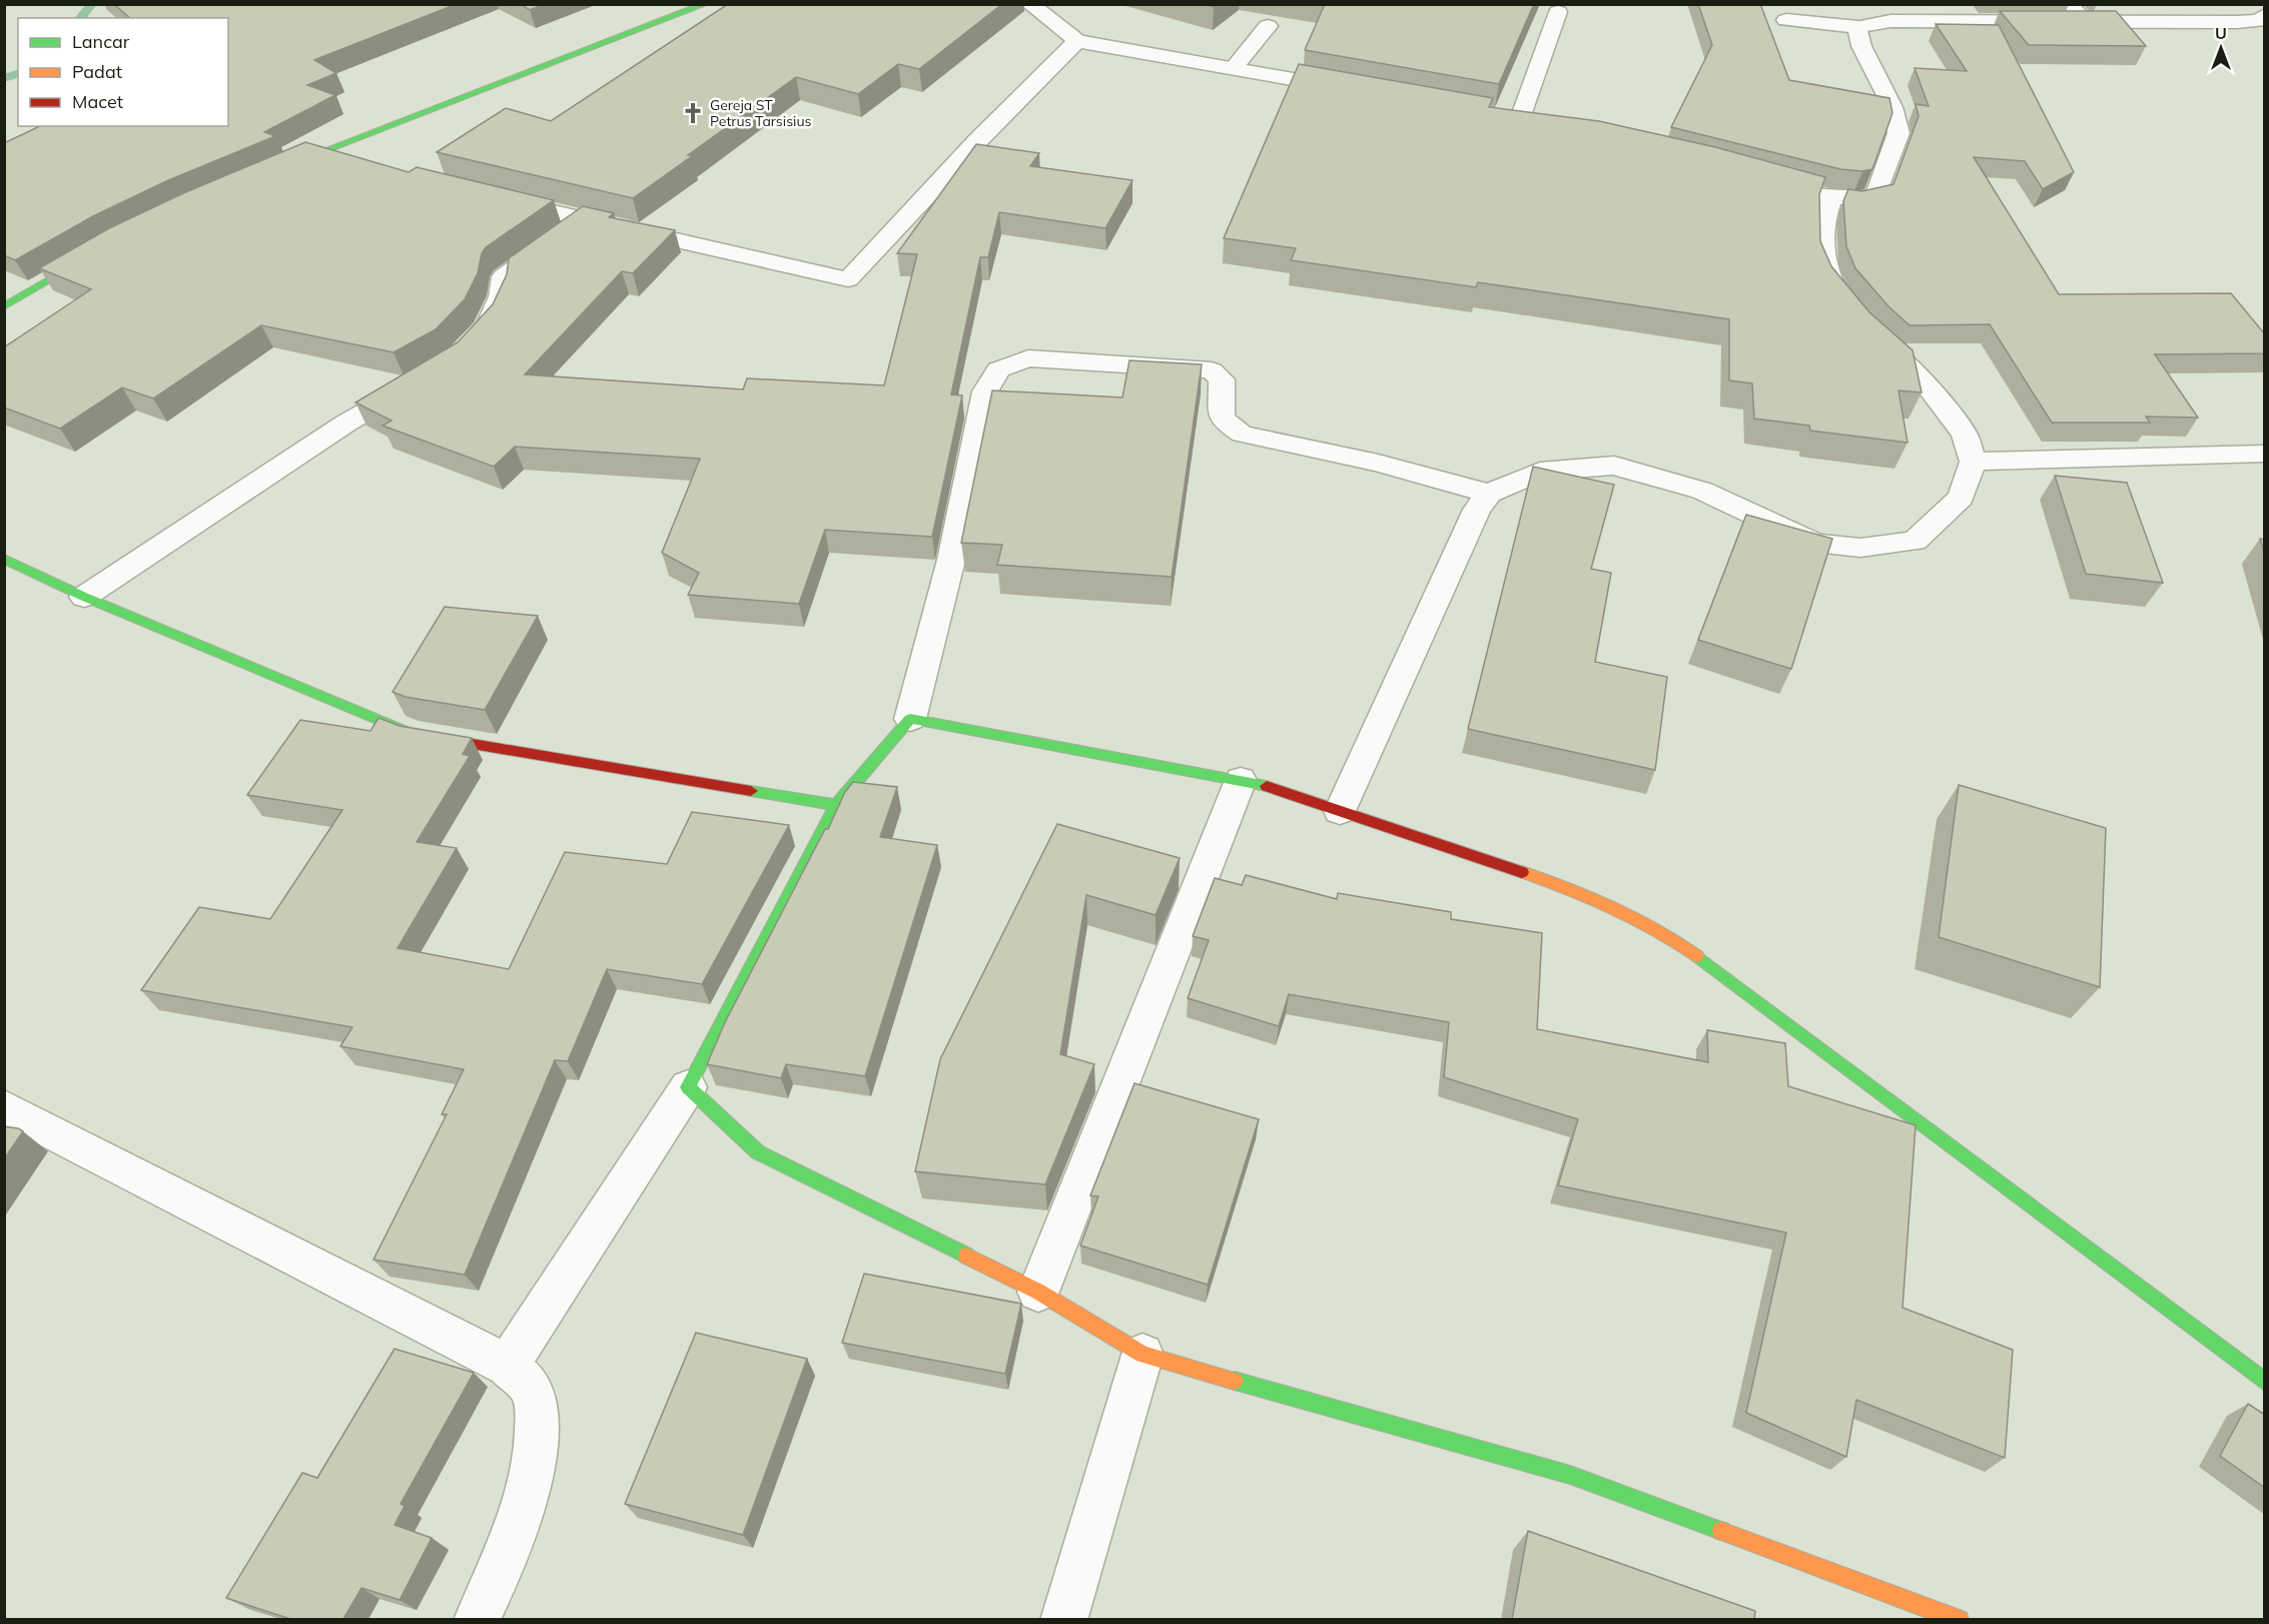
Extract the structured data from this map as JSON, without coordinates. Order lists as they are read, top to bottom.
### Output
{
  "places": {
    "church": ["Gereja ST Petrus Tarsisius"]
  },
  "legend": ["Lancar", "Padat", "Macet"],
  "north": "top"
}
